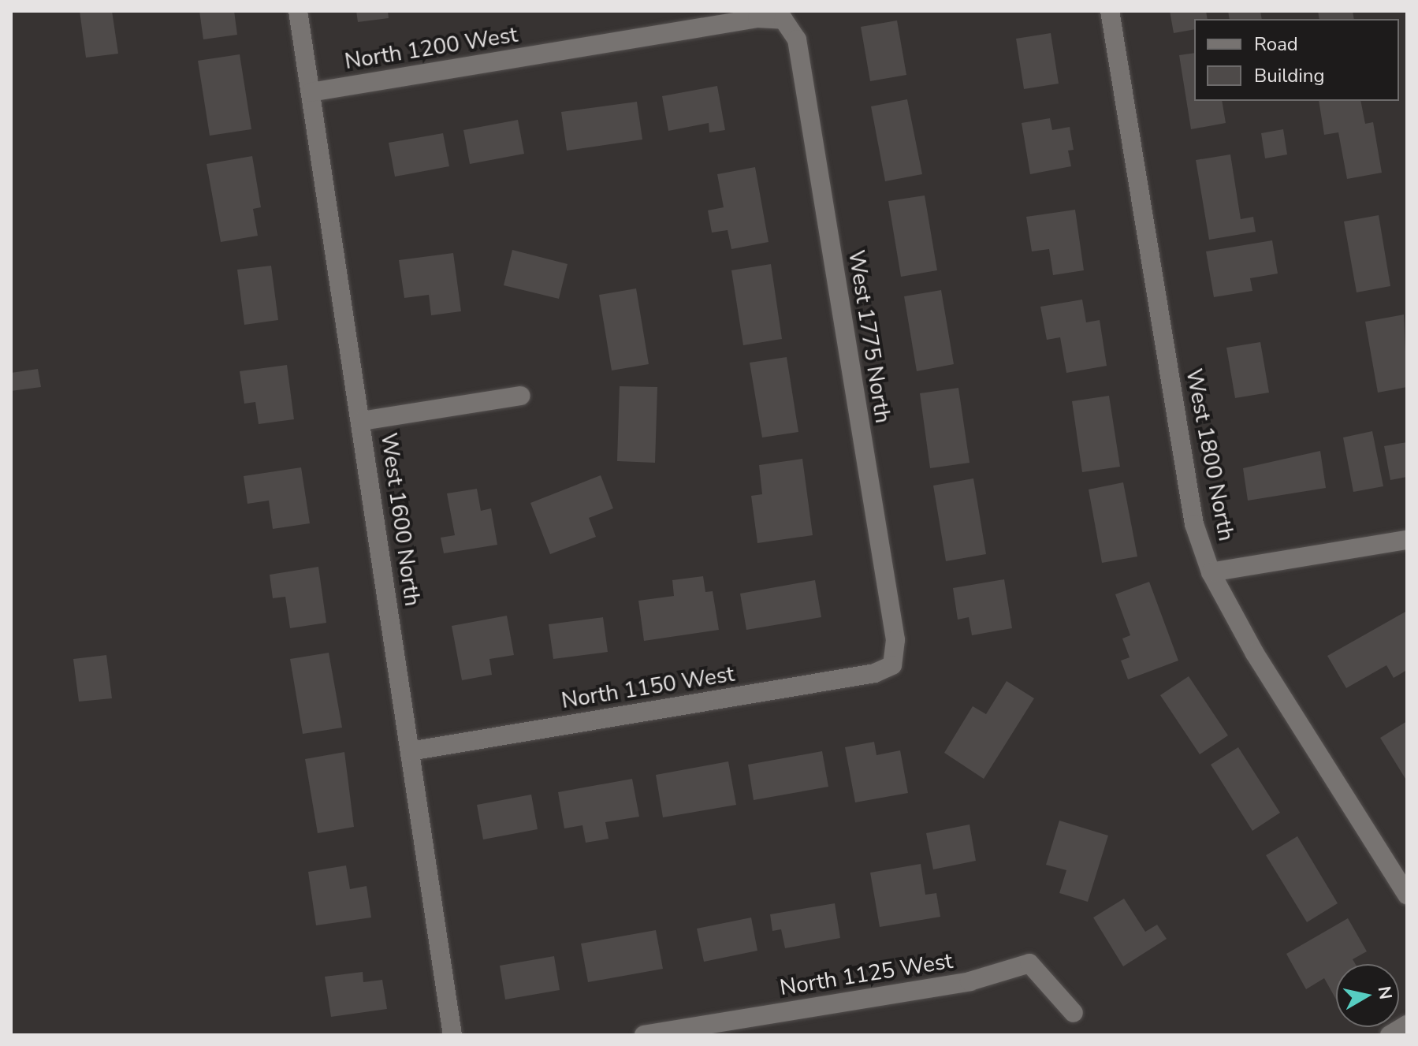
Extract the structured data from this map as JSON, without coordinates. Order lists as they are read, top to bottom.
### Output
{
  "streets": {
    "street": [
      "North 1200 West",
      "West 1775 North",
      "West 1800 North",
      "West 1600 North",
      "North 1150 West",
      "North 1125 West"
    ]
  },
  "crossings": [
    ["North 1200 West", "West 1775 North"],
    ["North 1200 West", "West 1600 North"],
    ["West 1775 North", "North 1150 West"],
    ["West 1600 North", "North 1150 West"]
  ],
  "legend": ["Road", "Building"],
  "north": "right"
}
